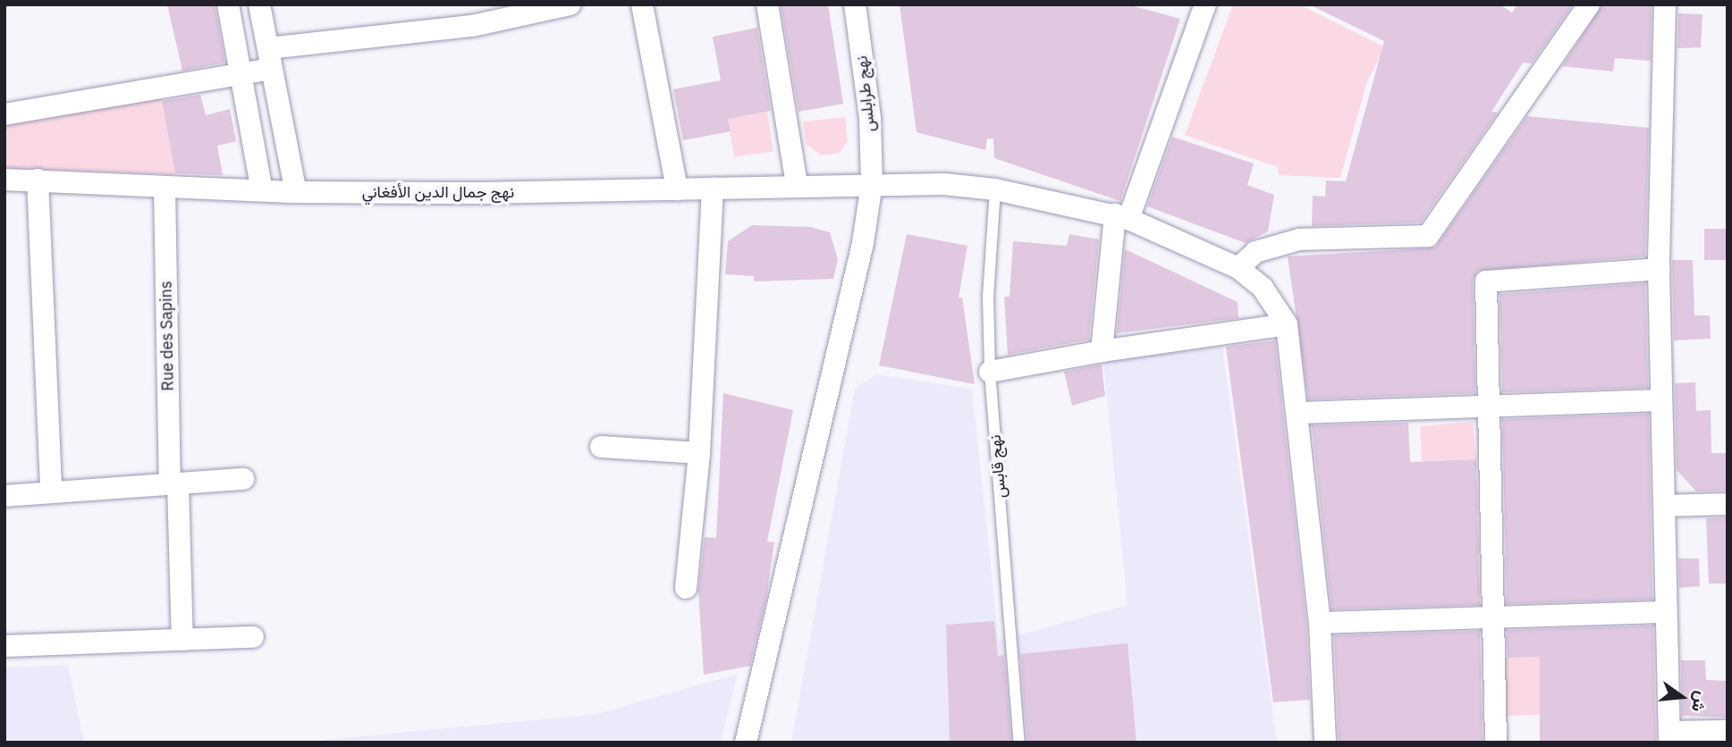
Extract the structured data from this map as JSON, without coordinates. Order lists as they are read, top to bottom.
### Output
{
  "streets": {
    "street": ["نهج طرابلس", "نهج جمال الدين الأفغاني", "Rue des Sapins"],
    "lane": ["نهج قابس"]
  },
  "crossings": [
    ["نهج طرابلس", "نهج جمال الدين الأفغاني"],
    ["نهج جمال الدين الأفغاني", "Rue des Sapins"],
    ["نهج جمال الدين الأفغاني", "نهج قابس"]
  ],
  "north": "right"
}
